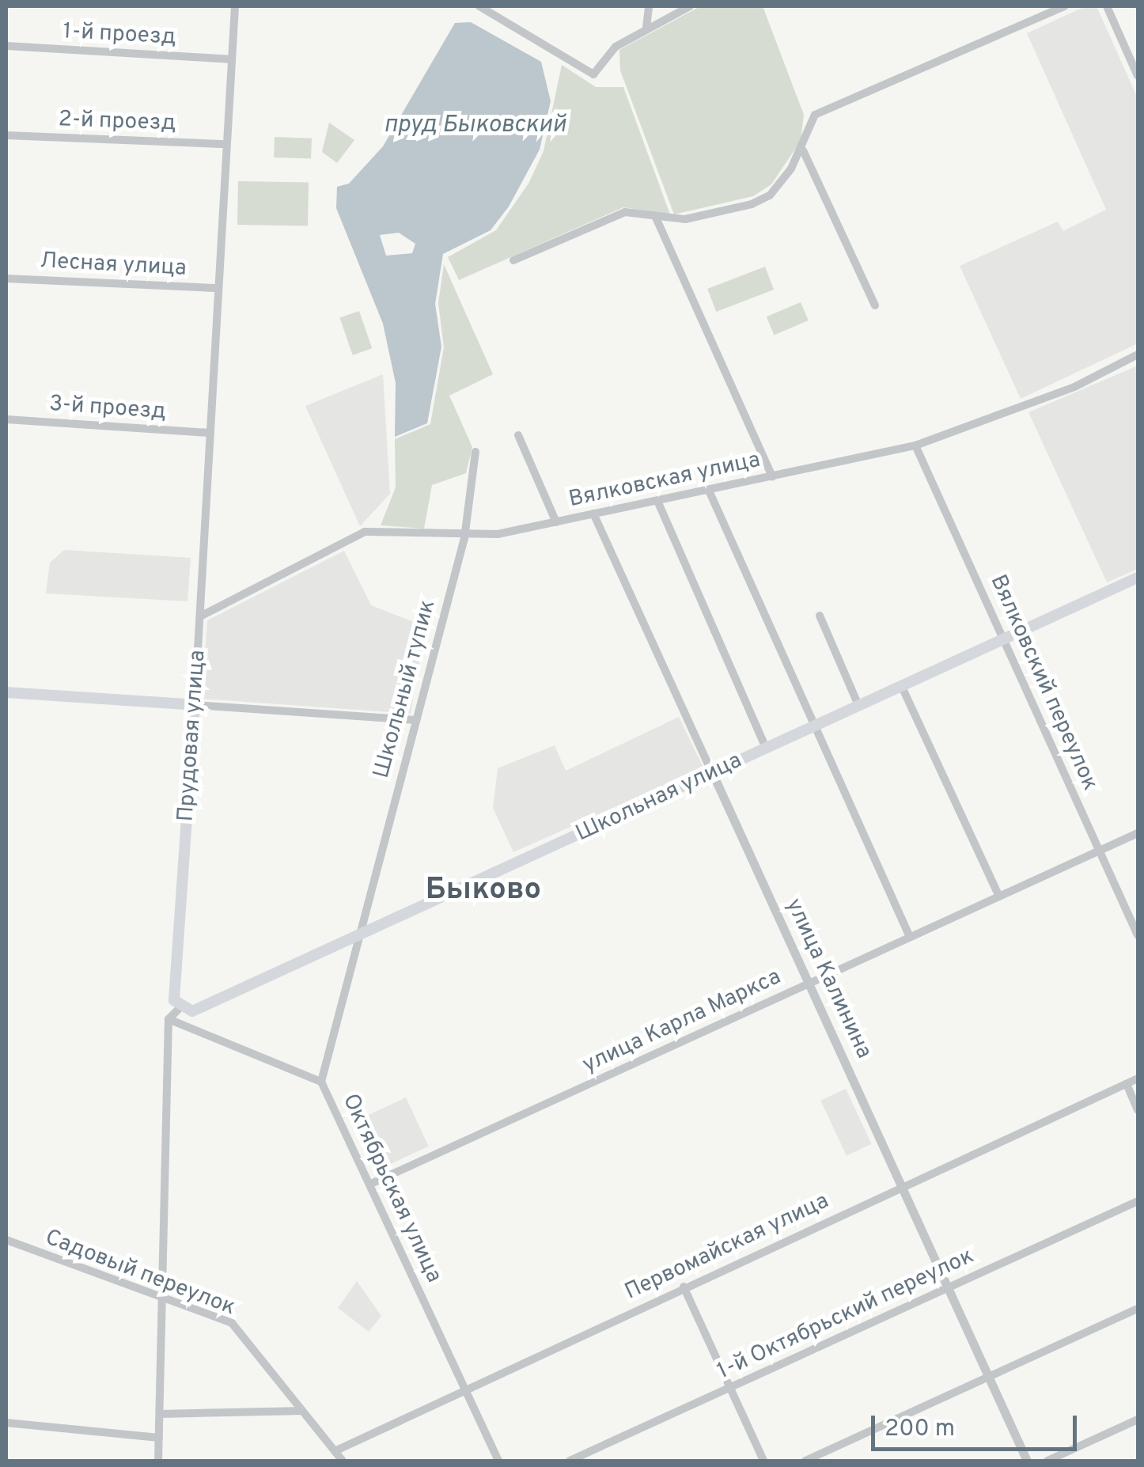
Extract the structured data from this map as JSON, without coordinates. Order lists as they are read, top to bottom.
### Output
{
  "streets": {
    "main road": ["Прудовая улица", "Школьная улица"],
    "street": [
      "1-й проезд",
      "2-й проезд",
      "Лесная улица",
      "3-й проезд",
      "Вялковская улица",
      "Вялковский переулок",
      "Школьный тупик",
      "улица Калинина",
      "улица Карла Маркса",
      "Октябрьская улица",
      "Первомайская улица",
      "Садовый переулок",
      "1-й Октябрьский переулок"
    ]
  },
  "crossings": [
    ["1-й проезд", "Прудовая улица"],
    ["2-й проезд", "Прудовая улица"],
    ["Лесная улица", "Прудовая улица"],
    ["3-й проезд", "Прудовая улица"],
    ["Вялковская улица", "Вялковский переулок"],
    ["Вялковская улица", "Школьный тупик"],
    ["Вялковская улица", "Прудовая улица"],
    ["Вялковская улица", "улица Калинина"],
    ["Вялковский переулок", "Школьная улица"],
    ["Вялковский переулок", "улица Карла Маркса"],
    ["Школьный тупик", "Школьная улица"],
    ["Школьный тупик", "Октябрьская улица"],
    ["Прудовая улица", "Школьная улица"],
    ["Школьная улица", "улица Калинина"],
    ["улица Калинина", "улица Карла Маркса"],
    ["улица Калинина", "Первомайская улица"],
    ["улица Калинина", "1-й Октябрьский переулок"],
    ["улица Карла Маркса", "Октябрьская улица"],
    ["Октябрьская улица", "Первомайская улица"],
    ["Первомайская улица", "Садовый переулок"]
  ],
  "districts": ["Быково"],
  "water": ["пруд Быковский"],
  "scale_bar": "200 m"
}
